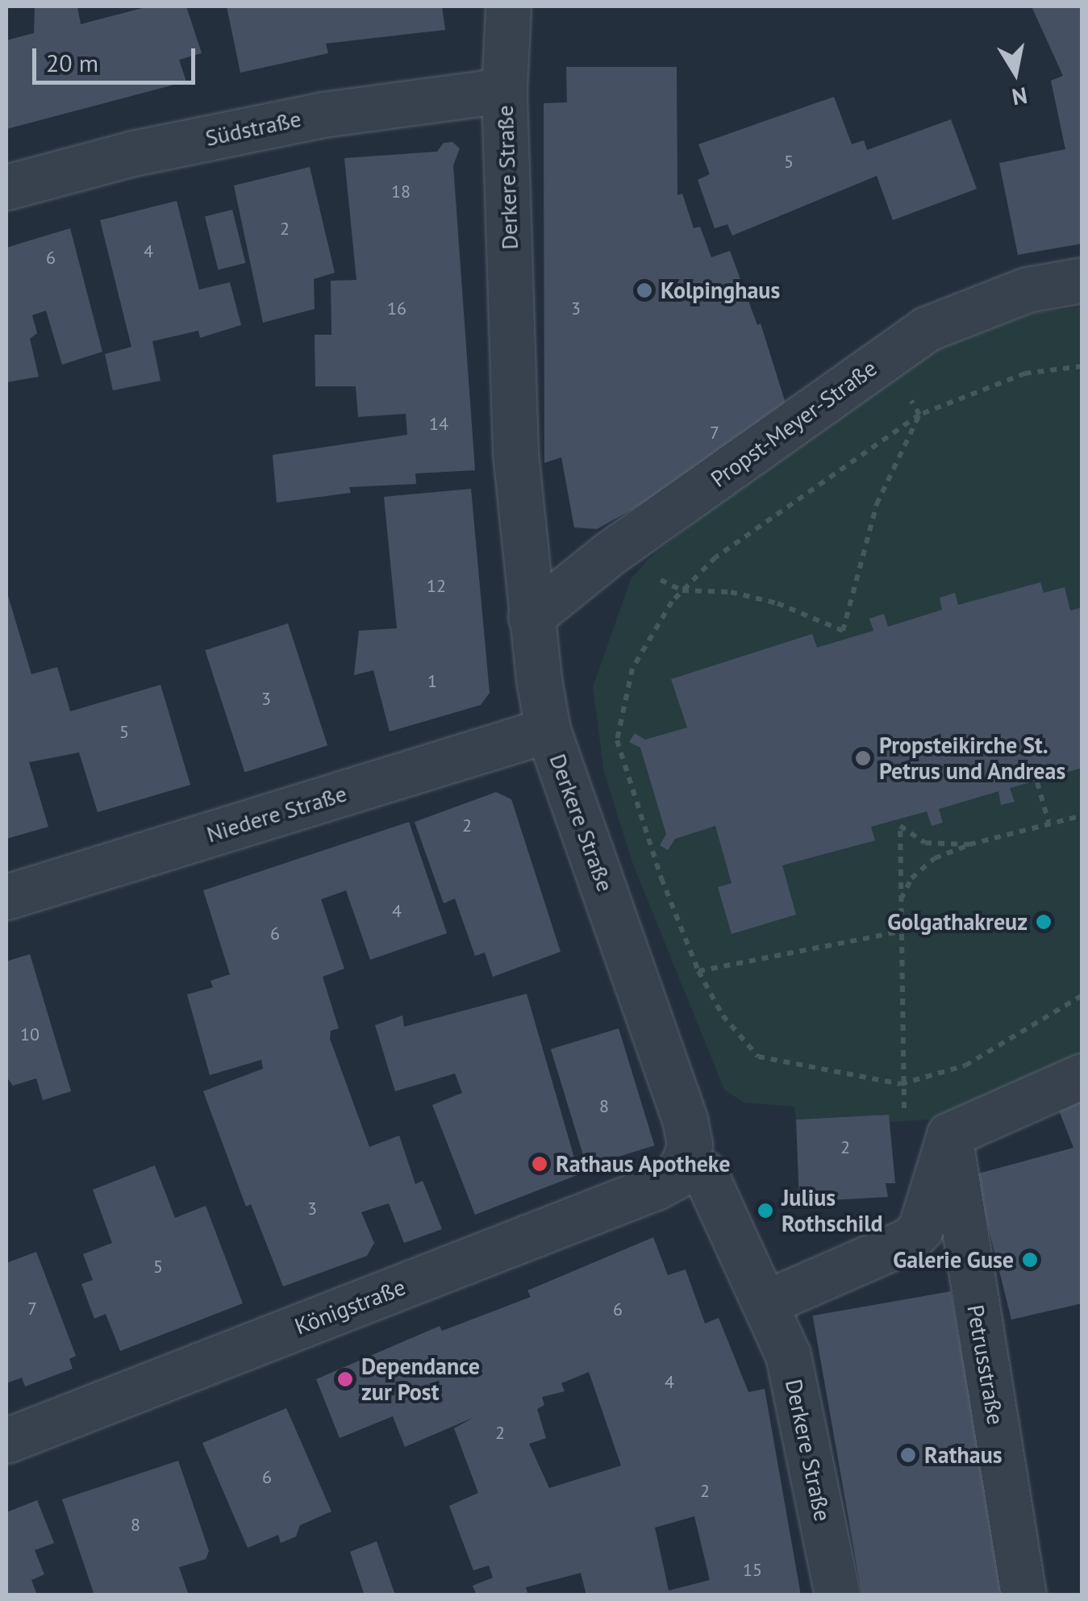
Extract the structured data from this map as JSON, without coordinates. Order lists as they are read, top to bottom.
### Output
{
  "streets": {
    "street": [
      "Südstraße",
      "Derkere Straße",
      "Propst-Meyer-Straße",
      "Niedere Straße",
      "Königstraße",
      "Petrusstraße"
    ]
  },
  "crossings": [
    ["Südstraße", "Derkere Straße"],
    ["Derkere Straße", "Propst-Meyer-Straße"],
    ["Derkere Straße", "Niedere Straße"],
    ["Derkere Straße", "Königstraße"]
  ],
  "places": [
    "Kolpinghaus",
    "Propsteikirche St. Petrus und Andreas",
    "Golgathakreuz",
    "Rathaus Apotheke",
    "Julius Rothschild",
    "Galerie Guse",
    "Dependance zur Post",
    "Rathaus"
  ],
  "house_numbers": [
    "5",
    "18",
    "2",
    "4",
    "6",
    "16",
    "3",
    "14",
    "7",
    "12",
    "1",
    "3",
    "5",
    "2",
    "4",
    "6",
    "10",
    "8",
    "2",
    "3",
    "5",
    "7",
    "6",
    "4",
    "2",
    "6",
    "2",
    "8",
    "15"
  ],
  "scale_bar": "20 m",
  "north": "bottom"
}
